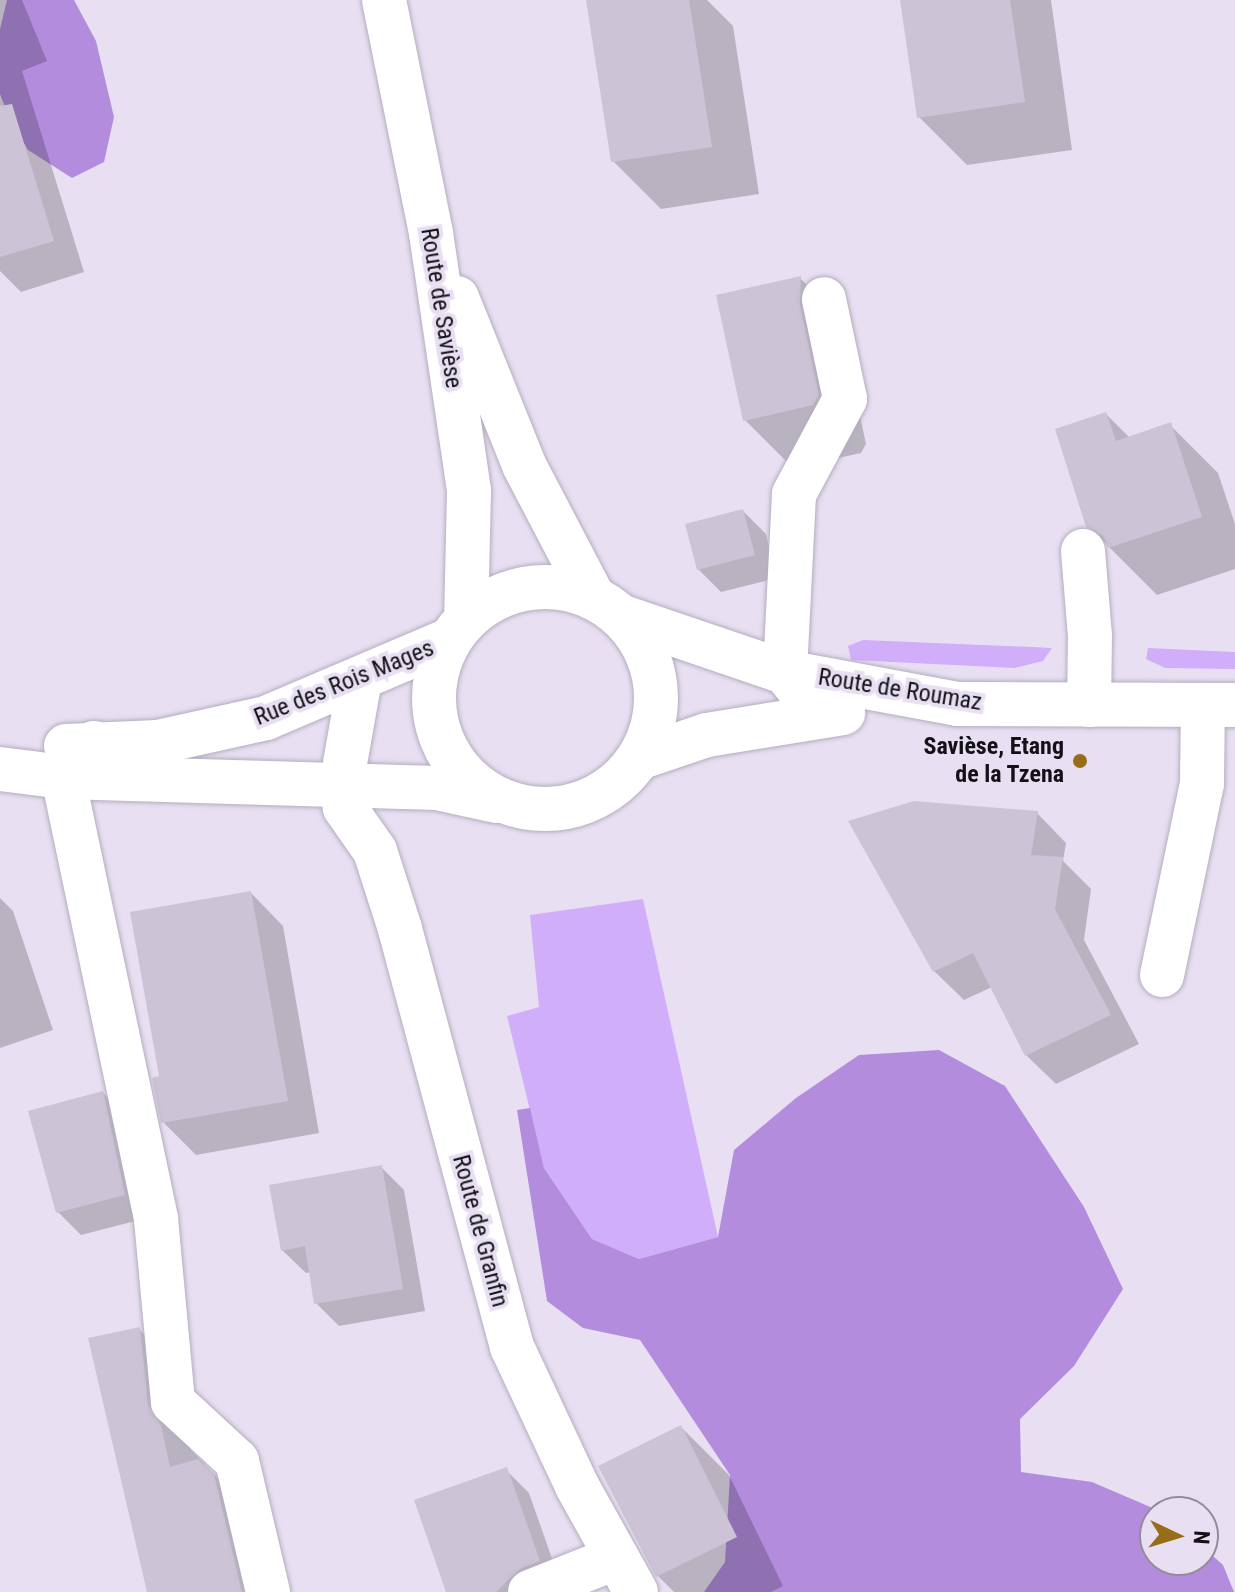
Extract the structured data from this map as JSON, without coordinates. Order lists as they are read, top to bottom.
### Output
{
  "streets": {
    "street": [
      "Route de Savièse",
      "Rue des Rois Mages",
      "Route de Roumaz",
      "Route de Granfin"
    ]
  },
  "crossings": [
    ["Route de Savièse", "Rue des Rois Mages"],
    ["Route de Savièse", "Route de Roumaz"],
    ["Rue des Rois Mages", "Route de Roumaz"]
  ],
  "places": ["Savièse, Etang de la Tzena"],
  "north": "right"
}
